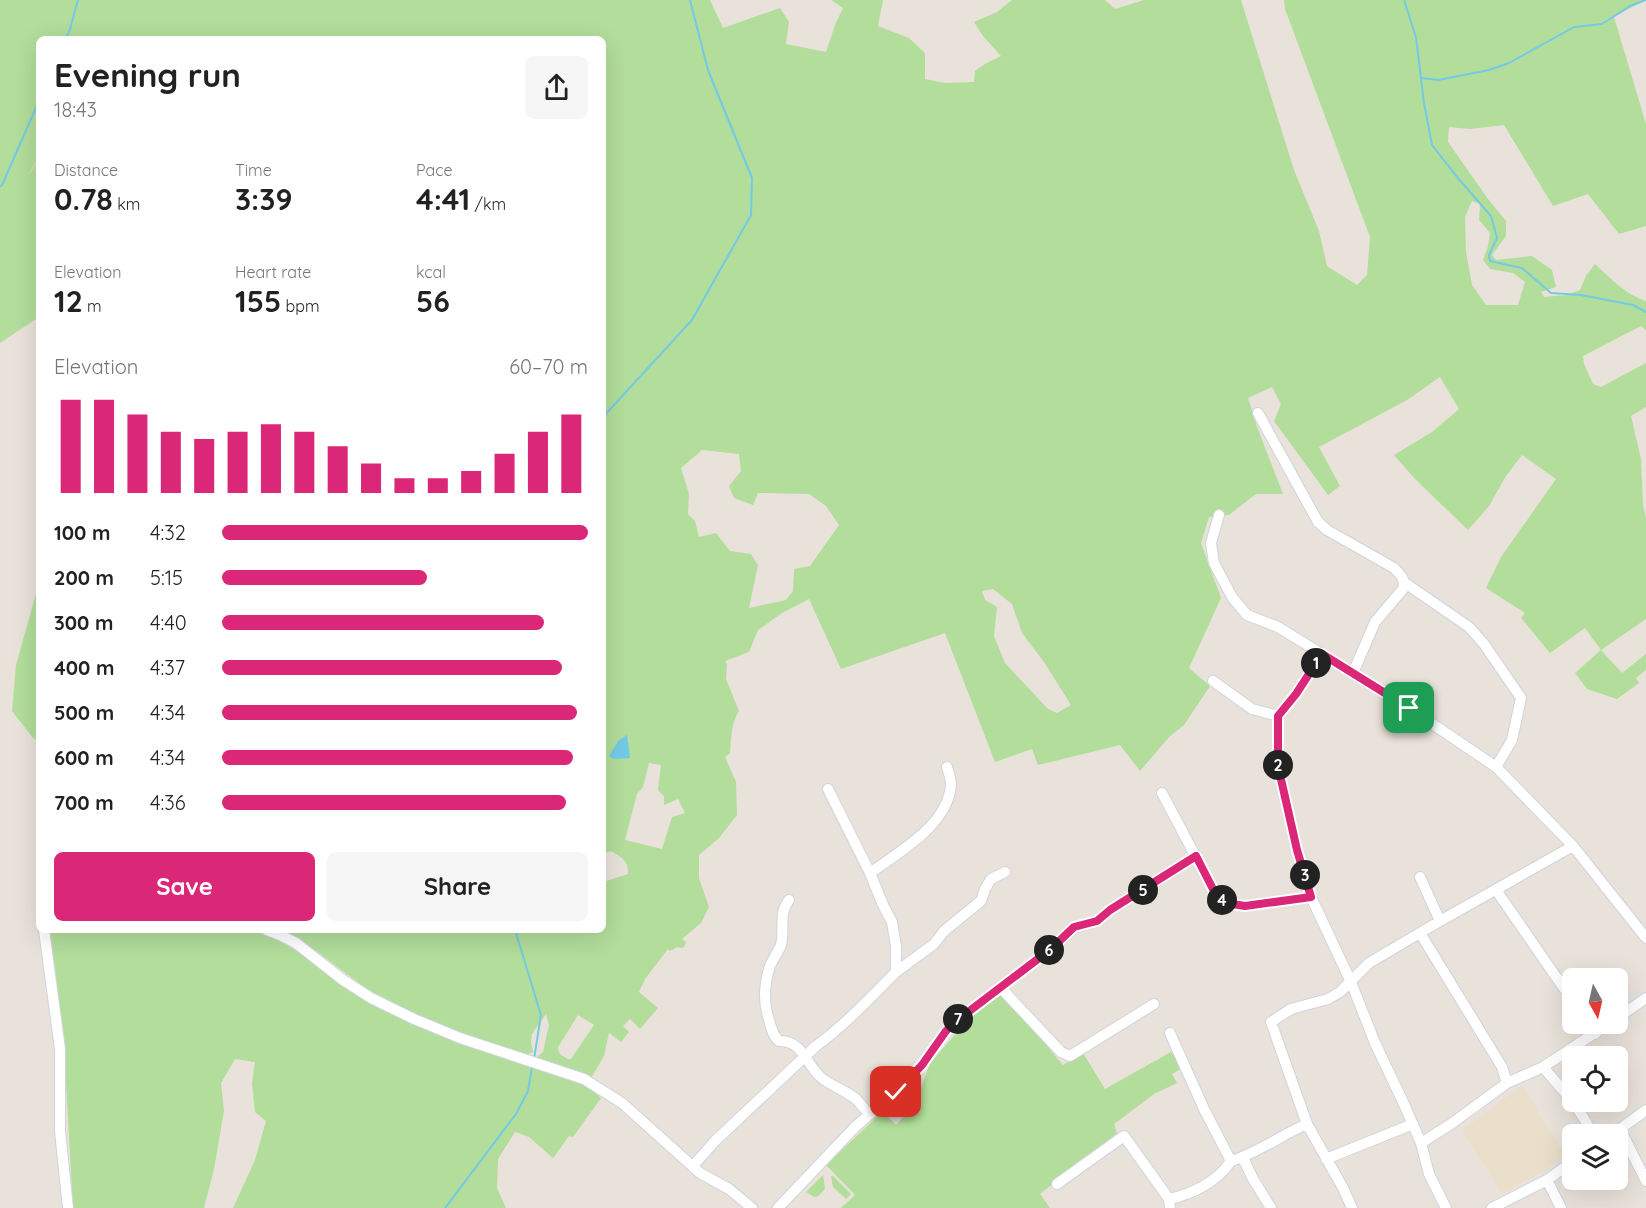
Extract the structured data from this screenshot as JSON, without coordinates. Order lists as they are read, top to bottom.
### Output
{
  "north": "bottom",
  "page": {
    "heading": ["Evening run", "18:43"],
    "stats": [
      ["Distance", "0.78 km"],
      ["Time", "3:39"],
      ["Pace", "4:41 /km"],
      ["Elevation", "12 m"],
      ["Heart rate", "155 bpm"],
      ["kcal", "56"]
    ],
    "chart": ["Elevation", "60–70 m"],
    "list": [
      {
        "name": "100 m",
        "note": "4:32"
      },
      {
        "name": "200 m",
        "note": "5:15"
      },
      {
        "name": "300 m",
        "note": "4:40"
      },
      {
        "name": "400 m",
        "note": "4:37"
      },
      {
        "name": "500 m",
        "note": "4:34"
      },
      {
        "name": "600 m",
        "note": "4:34"
      },
      {
        "name": "700 m",
        "note": "4:36"
      }
    ],
    "pins": [
      "1",
      "2",
      "3",
      "5",
      "4",
      "6",
      "7"
    ],
    "buttons": ["Save", "Share"]
  }
}
